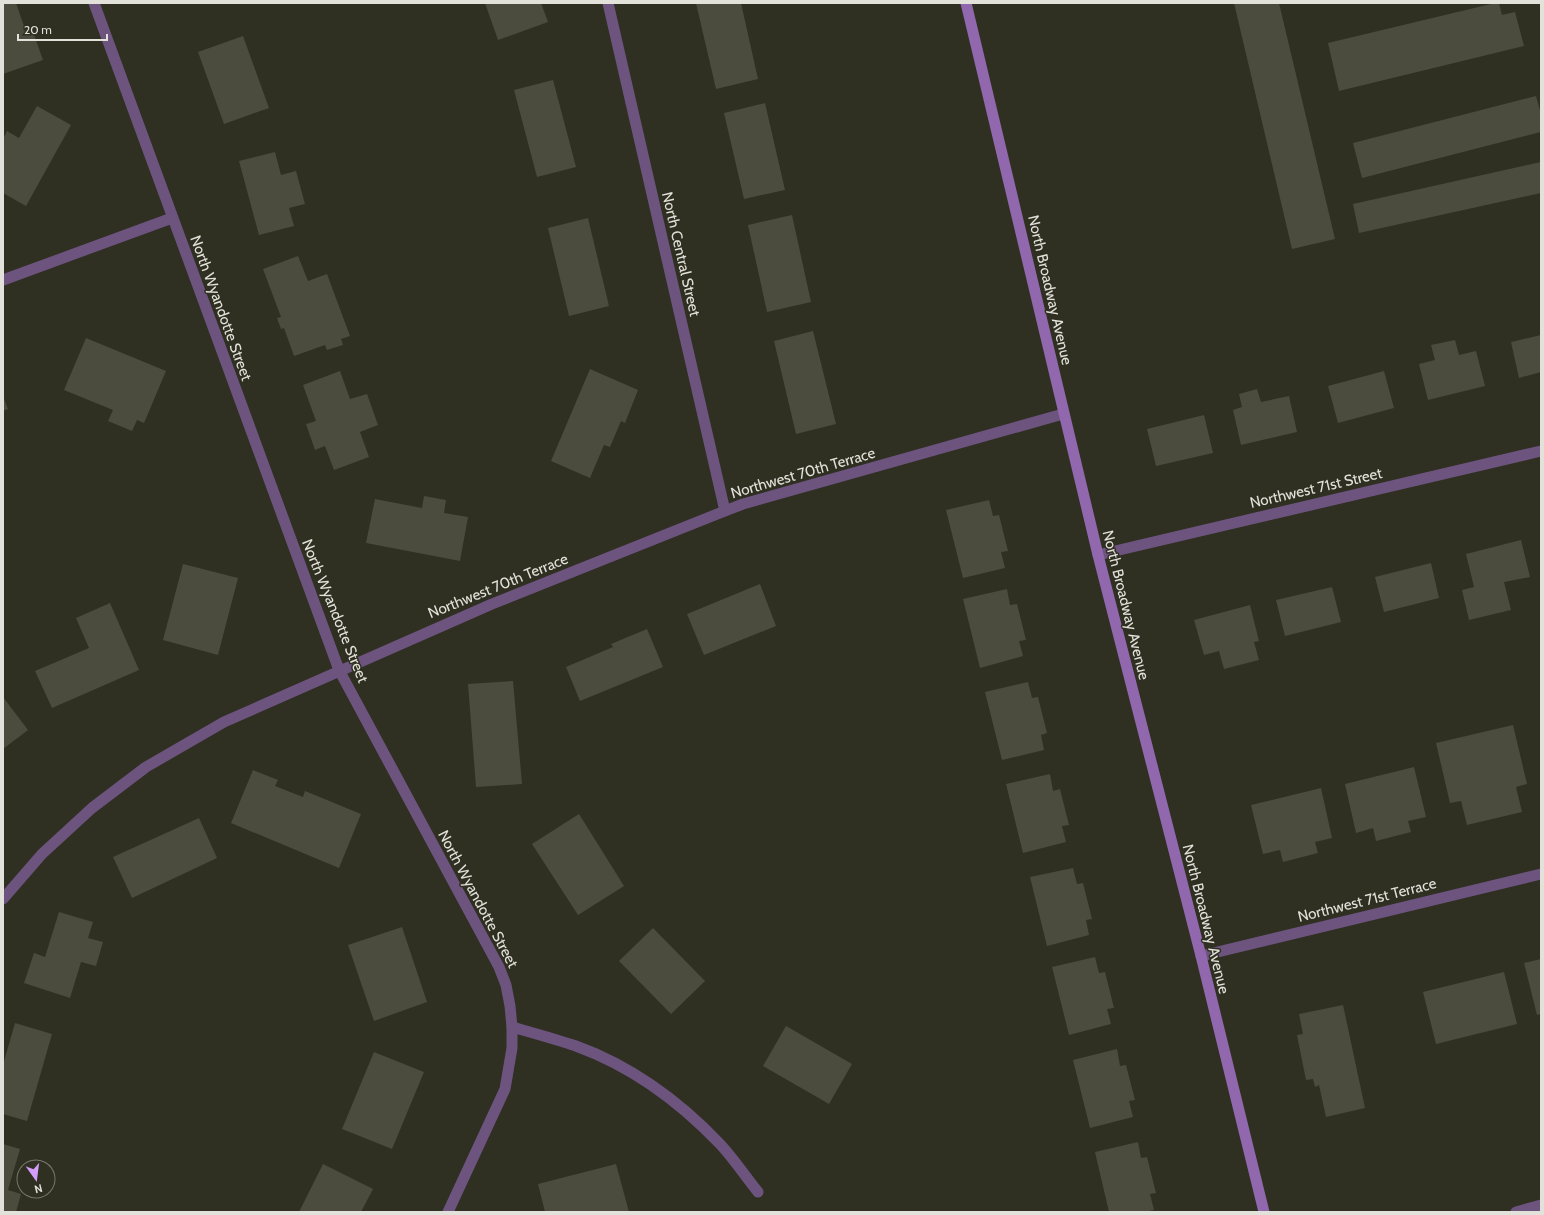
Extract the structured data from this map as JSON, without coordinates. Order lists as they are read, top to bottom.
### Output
{
  "streets": {
    "main road": ["North Broadway Avenue"],
    "street": [
      "North Central Street",
      "North Wyandotte Street",
      "Northwest 70th Terrace",
      "Northwest 71st Street",
      "Northwest 71st Terrace"
    ]
  },
  "crossings": [
    ["North Central Street", "Northwest 70th Terrace"],
    ["North Broadway Avenue", "Northwest 70th Terrace"],
    ["North Broadway Avenue", "Northwest 71st Street"],
    ["North Broadway Avenue", "Northwest 71st Terrace"],
    ["North Wyandotte Street", "Northwest 70th Terrace"]
  ],
  "scale_bar": "20 m",
  "north": "bottom"
}
